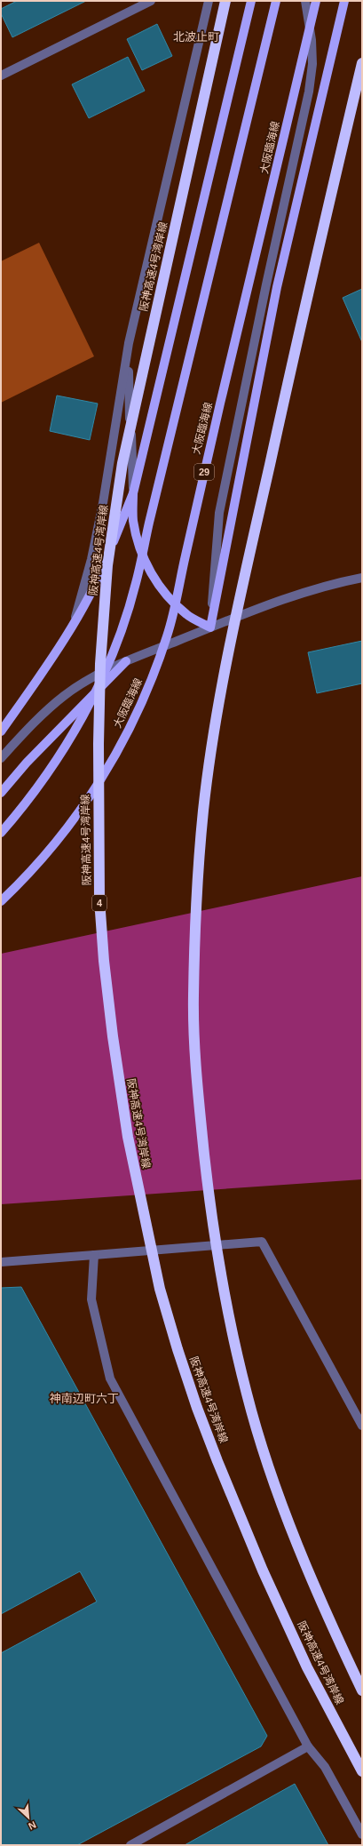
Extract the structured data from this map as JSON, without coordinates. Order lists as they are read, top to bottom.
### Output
{
  "streets": {
    "highway": ["阪神高速4号湾岸線", "4"],
    "main road": ["大阪臨海線", "29"]
  },
  "districts": ["北波止町", "神南辺町六丁"],
  "north": "bottom right"
}
